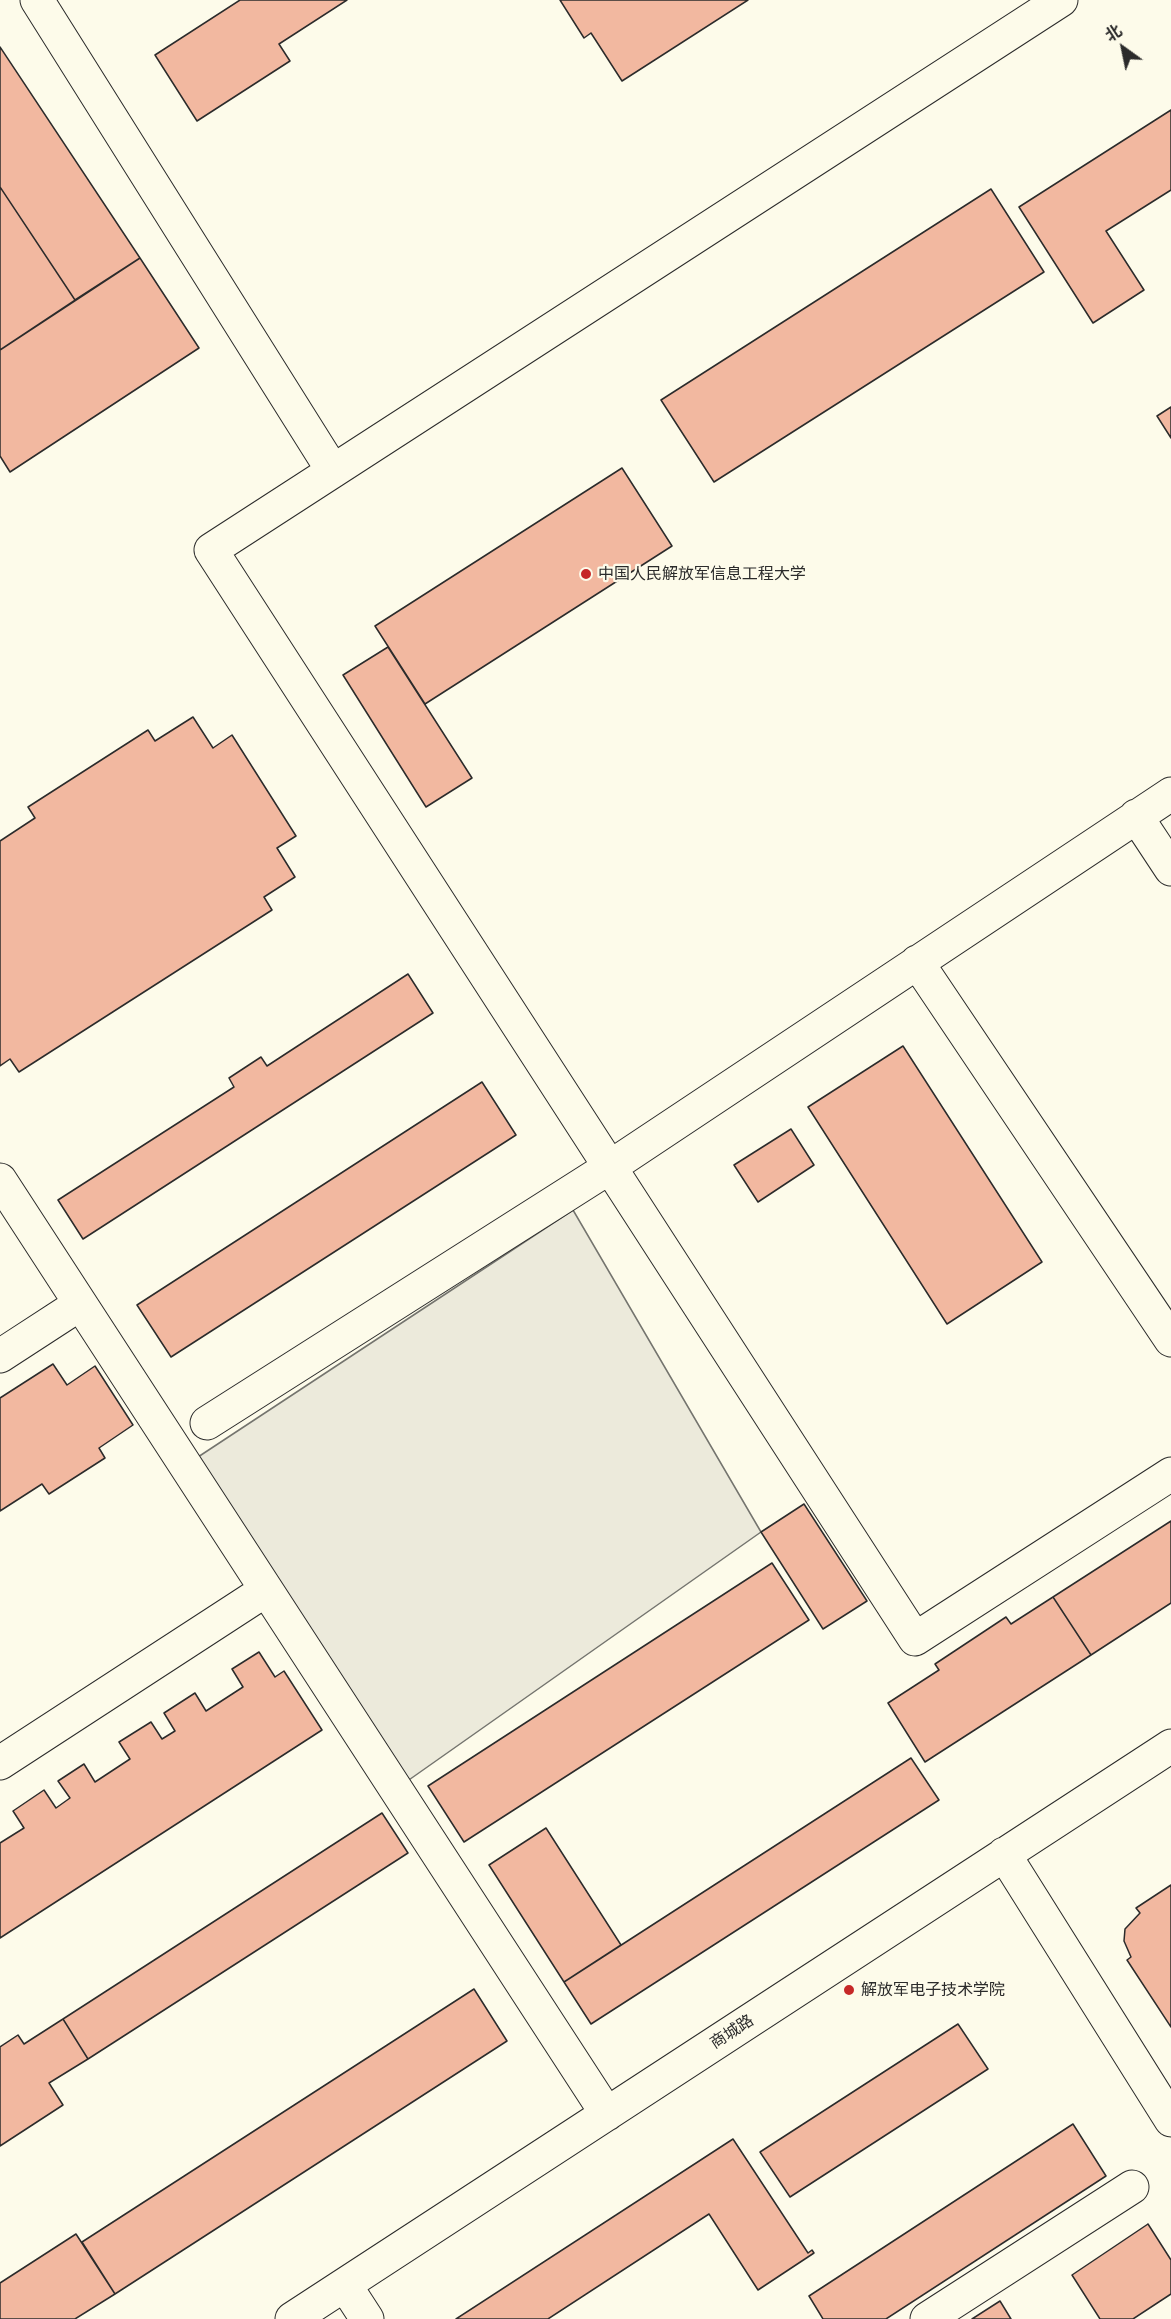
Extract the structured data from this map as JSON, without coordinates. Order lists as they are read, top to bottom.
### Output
{
  "streets": {
    "street": ["商城路"]
  },
  "places": ["中国人民解放军信息工程大学", "解放军电子技术学院"],
  "north": "top left"
}
